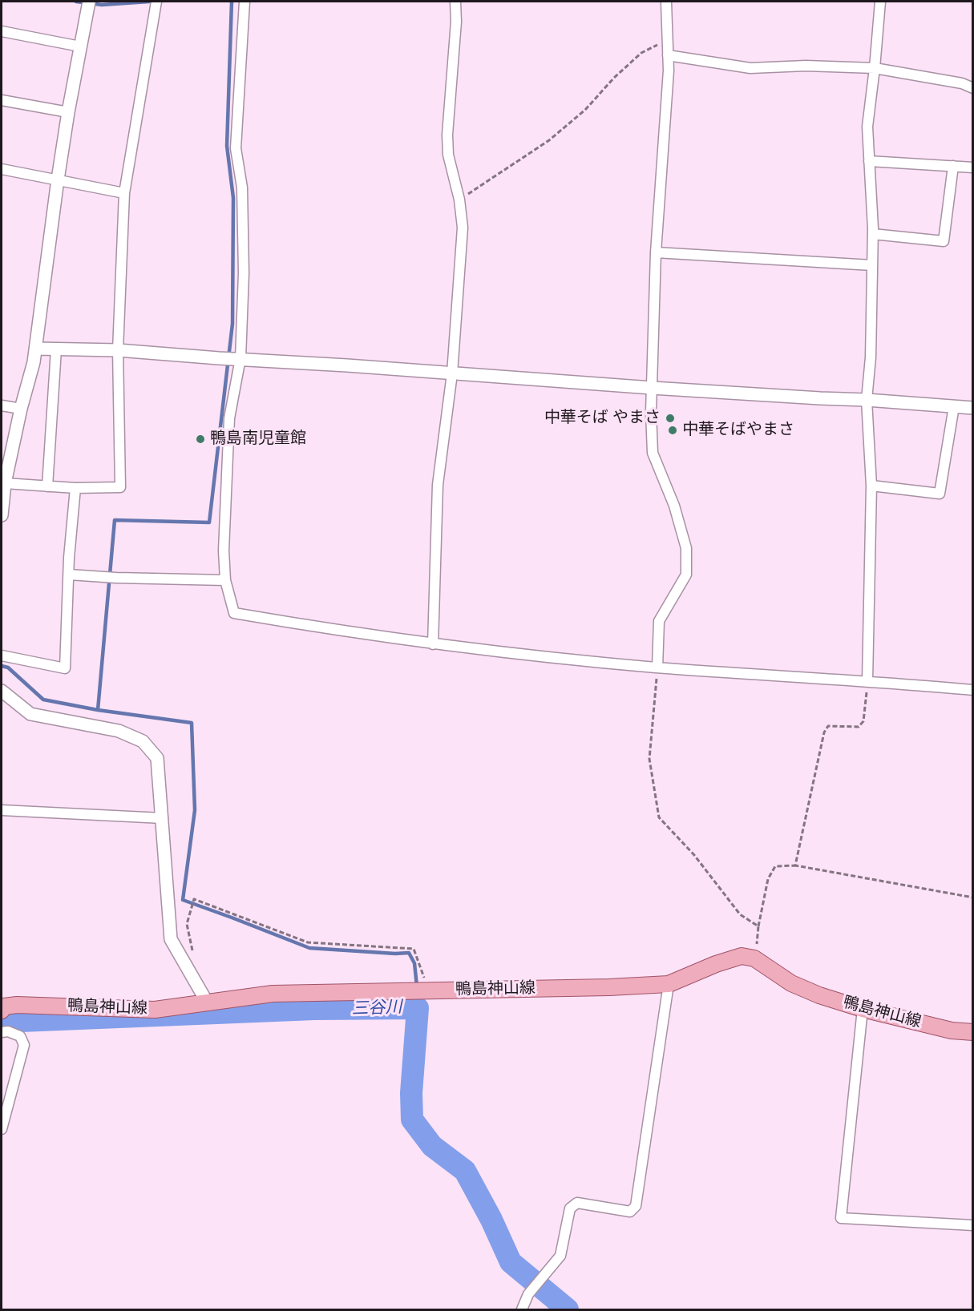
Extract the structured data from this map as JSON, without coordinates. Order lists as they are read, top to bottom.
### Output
{
  "streets": {
    "main road": ["鴨島神山線"]
  },
  "water": ["三谷川"],
  "places": ["中華そば やまさ", "中華そばやまさ", "鴨島南児童館"]
}
